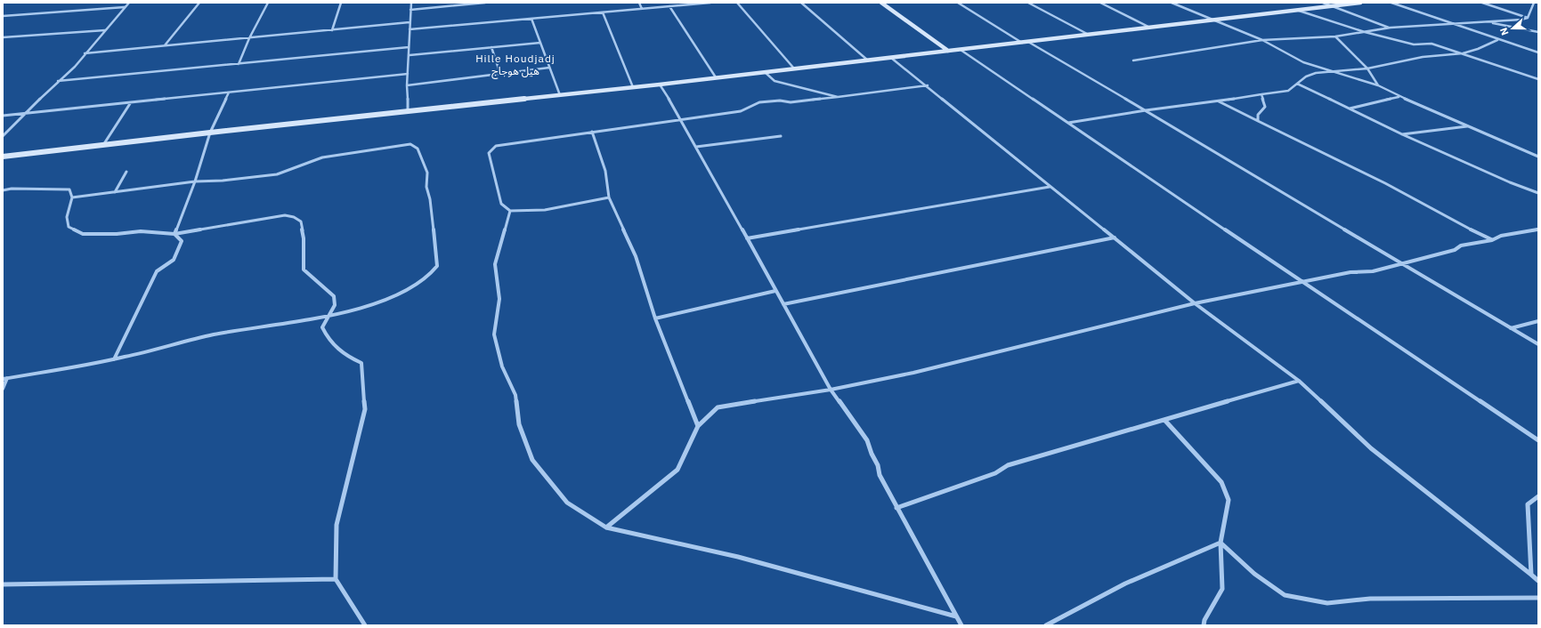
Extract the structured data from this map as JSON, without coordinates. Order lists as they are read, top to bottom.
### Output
{
  "districts": ["Hille Houdjadj هيل هوجاج"],
  "north": "left"
}
